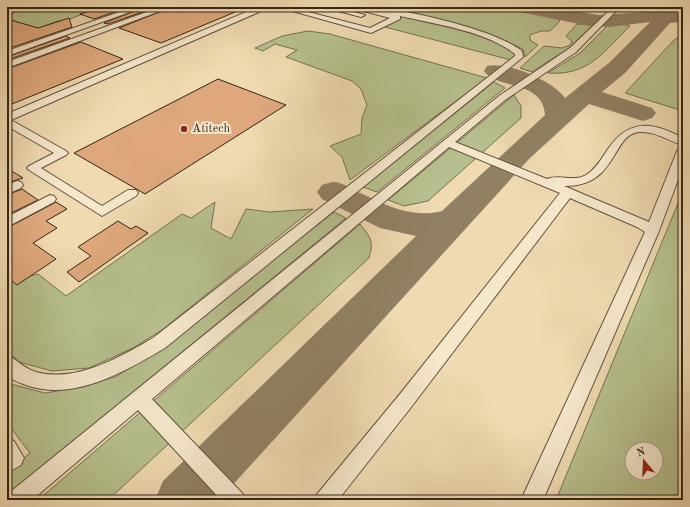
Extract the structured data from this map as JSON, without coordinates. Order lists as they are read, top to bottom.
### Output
{
  "places": ["Atitech"],
  "north": "top"
}
